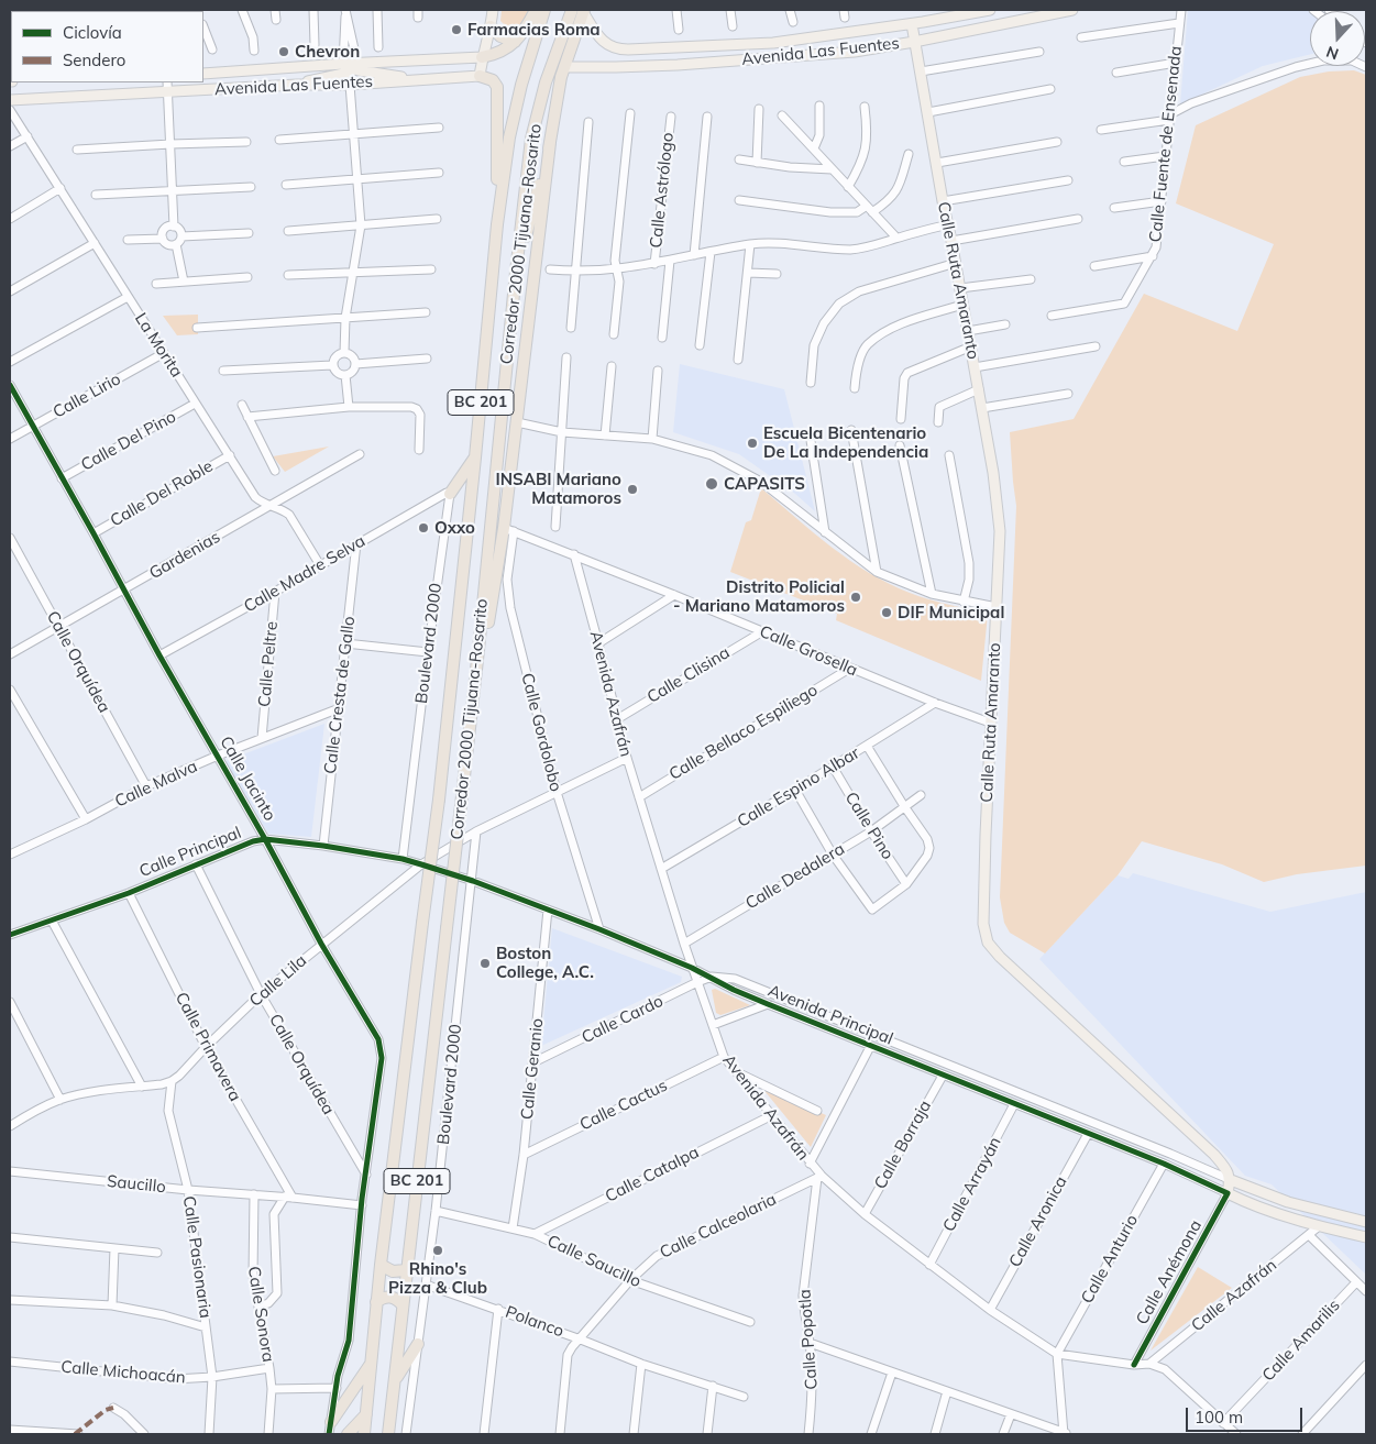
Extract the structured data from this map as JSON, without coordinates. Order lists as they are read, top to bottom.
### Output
{
  "streets": {
    "highway": ["Corredor 2000 Tijuana-Rosarito", "BC 201"],
    "main road": ["Avenida Las Fuentes", "Calle Ruta Amaranto", "Avenida Principal"],
    "street": [
      "Calle Fuente de Ensenada",
      "Calle Astrólogo",
      "La Morita",
      "Calle Lirio",
      "Calle Del Pino",
      "Calle Del Roble",
      "Gardenias",
      "Calle Madre Selva",
      "Boulevard 2000",
      "Calle Grosella",
      "Calle Orquídea",
      "Calle Peltre",
      "Calle Clisina",
      "Avenida Azafrán",
      "Calle Cresta de Gallo",
      "Calle Gordolobo",
      "Calle Bellaco Espiliego",
      "Calle Jacinto",
      "Calle Malva",
      "Calle Espino Albar",
      "Calle Pino",
      "Calle Principal",
      "Calle Dedalera",
      "Calle Lila",
      "Calle Cardo",
      "Calle Primavera",
      "Calle Geranio",
      "Calle Cactus",
      "Calle Borraja",
      "Calle Catalpa",
      "Saucillo",
      "Calle Arrayán",
      "Calle Aronica",
      "Calle Calceolaria",
      "Calle Pasionaria",
      "Calle Anturio",
      "Calle Saucillo",
      "Calle Anémona",
      "Calle Azafrán",
      "Calle Sonora",
      "Polanco",
      "Calle Popotla",
      "Calle Amarilis",
      "Calle Michoacán"
    ]
  },
  "crossings": [
    ["Avenida Las Fuentes", "Corredor 2000 Tijuana-Rosarito"],
    ["Avenida Las Fuentes", "Calle Ruta Amaranto"],
    ["Calle Ruta Amaranto", "Calle Grosella"],
    ["Calle Ruta Amaranto", "Avenida Principal"],
    ["La Morita", "Calle Lirio"],
    ["La Morita", "Calle Del Pino"],
    ["La Morita", "Calle Del Roble"],
    ["La Morita", "Gardenias"],
    ["La Morita", "Calle Madre Selva"],
    ["Calle Lirio", "Calle Jacinto"],
    ["Calle Del Pino", "Calle Jacinto"],
    ["Calle Del Roble", "Calle Jacinto"],
    ["Gardenias", "Calle Orquídea"],
    ["Gardenias", "Calle Jacinto"],
    ["Calle Madre Selva", "Boulevard 2000"],
    ["Calle Madre Selva", "Calle Peltre"],
    ["Calle Madre Selva", "Calle Cresta de Gallo"],
    ["Calle Madre Selva", "Calle Jacinto"],
    ["Boulevard 2000", "Calle Principal"],
    ["Boulevard 2000", "Calle Lila"],
    ["Boulevard 2000", "Avenida Principal"],
    ["Boulevard 2000", "Calle Saucillo"],
    ["Boulevard 2000", "Polanco"],
    ["Calle Grosella", "Calle Clisina"],
    ["Calle Grosella", "Avenida Azafrán"],
    ["Calle Grosella", "Calle Gordolobo"],
    ["Calle Grosella", "Calle Bellaco Espiliego"],
    ["Calle Grosella", "Calle Espino Albar"],
    ["Calle Orquídea", "Calle Jacinto"],
    ["Calle Orquídea", "Calle Malva"],
    ["Calle Orquídea", "Calle Principal"],
    ["Calle Orquídea", "Calle Lila"],
    ["Calle Peltre", "Calle Malva"],
    ["Calle Clisina", "Avenida Azafrán"],
    ["Avenida Azafrán", "Calle Bellaco Espiliego"],
    ["Avenida Azafrán", "Calle Espino Albar"],
    ["Avenida Azafrán", "Calle Dedalera"],
    ["Avenida Azafrán", "Calle Lila"],
    ["Avenida Azafrán", "Avenida Principal"],
    ["Avenida Azafrán", "Calle Cardo"],
    ["Avenida Azafrán", "Calle Cactus"],
    ["Avenida Azafrán", "Calle Borraja"],
    ["Avenida Azafrán", "Calle Catalpa"],
    ["Avenida Azafrán", "Calle Arrayán"],
    ["Avenida Azafrán", "Calle Aronica"],
    ["Avenida Azafrán", "Calle Calceolaria"],
    ["Avenida Azafrán", "Calle Anturio"],
    ["Avenida Azafrán", "Calle Anémona"],
    ["Avenida Azafrán", "Calle Azafrán"],
    ["Avenida Azafrán", "Calle Popotla"],
    ["Calle Cresta de Gallo", "Calle Malva"],
    ["Calle Cresta de Gallo", "Calle Principal"],
    ["Calle Gordolobo", "Calle Lila"],
    ["Calle Gordolobo", "Avenida Principal"],
    ["Calle Jacinto", "Calle Malva"],
    ["Calle Jacinto", "Calle Principal"],
    ["Calle Jacinto", "Calle Lila"],
    ["Calle Jacinto", "Saucillo"],
    ["Calle Espino Albar", "Calle Pino"],
    ["Calle Pino", "Calle Dedalera"],
    ["Calle Principal", "Calle Lila"],
    ["Calle Principal", "Avenida Principal"],
    ["Calle Principal", "Calle Primavera"],
    ["Calle Lila", "Avenida Principal"],
    ["Calle Lila", "Calle Primavera"],
    ["Calle Lila", "Calle Pasionaria"],
    ["Avenida Principal", "Calle Cardo"],
    ["Avenida Principal", "Calle Geranio"],
    ["Avenida Principal", "Calle Borraja"],
    ["Avenida Principal", "Calle Arrayán"],
    ["Avenida Principal", "Calle Aronica"],
    ["Avenida Principal", "Calle Anturio"],
    ["Avenida Principal", "Calle Anémona"],
    ["Avenida Principal", "Calle Azafrán"],
    ["Calle Cardo", "Calle Geranio"],
    ["Calle Primavera", "Saucillo"],
    ["Calle Geranio", "Calle Cactus"],
    ["Calle Geranio", "Calle Saucillo"],
    ["Calle Catalpa", "Calle Saucillo"],
    ["Saucillo", "Calle Pasionaria"],
    ["Saucillo", "Calle Sonora"],
    ["Calle Calceolaria", "Calle Saucillo"],
    ["Calle Calceolaria", "Polanco"],
    ["Calle Calceolaria", "Calle Popotla"],
    ["Calle Pasionaria", "Calle Michoacán"],
    ["Calle Sonora", "Calle Michoacán"]
  ],
  "places": [
    "Farmacias Roma",
    "Chevron",
    "Escuela Bicentenario De La Independencia",
    "CAPASITS",
    "INSABI Mariano Matamoros",
    "Oxxo",
    "Distrito Policial - Mariano Matamoros",
    "DIF Municipal",
    "Boston College, A.C.",
    "Rhino's Pizza & Club"
  ],
  "legend": ["Ciclovía", "Sendero"],
  "scale_bar": "100 m",
  "north": "bottom"
}
